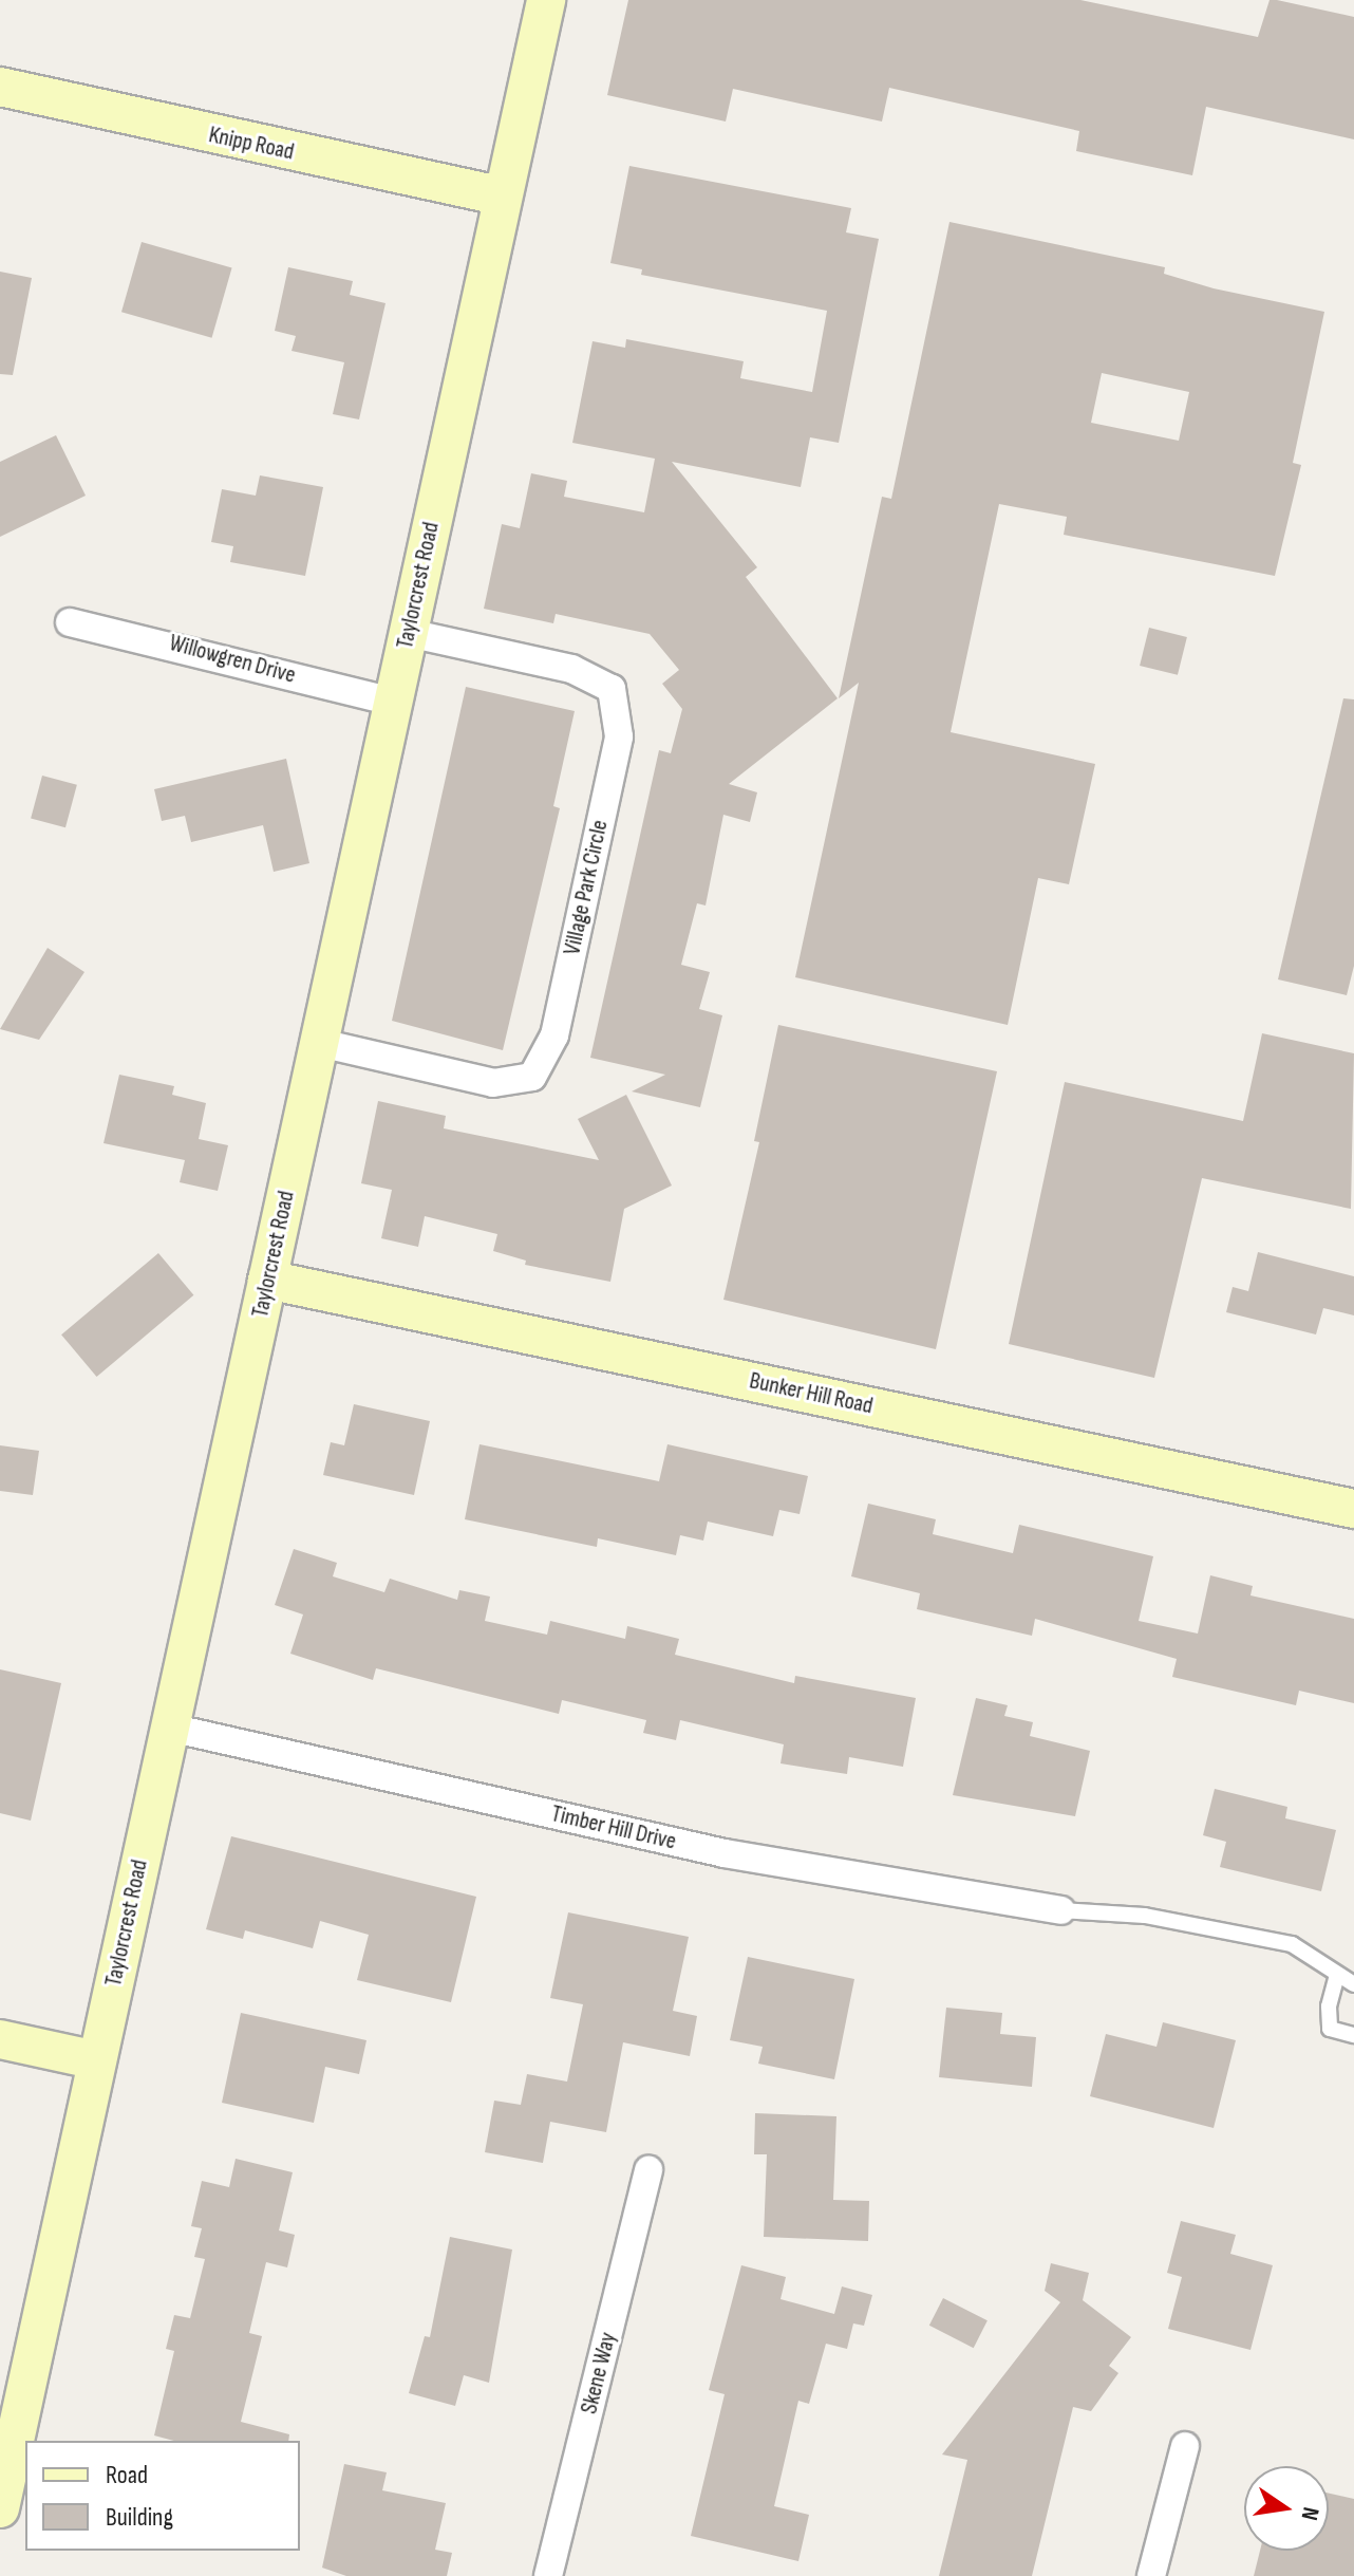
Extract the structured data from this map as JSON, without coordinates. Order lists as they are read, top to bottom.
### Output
{
  "streets": {
    "street": [
      "Knipp Road",
      "Taylorcrest Road",
      "Willowgren Drive",
      "Village Park Circle",
      "Bunker Hill Road",
      "Timber Hill Drive",
      "Skene Way"
    ]
  },
  "crossings": [
    ["Knipp Road", "Taylorcrest Road"],
    ["Taylorcrest Road", "Willowgren Drive"],
    ["Taylorcrest Road", "Village Park Circle"],
    ["Taylorcrest Road", "Bunker Hill Road"],
    ["Taylorcrest Road", "Timber Hill Drive"]
  ],
  "legend": ["Road", "Building"],
  "north": "right"
}
